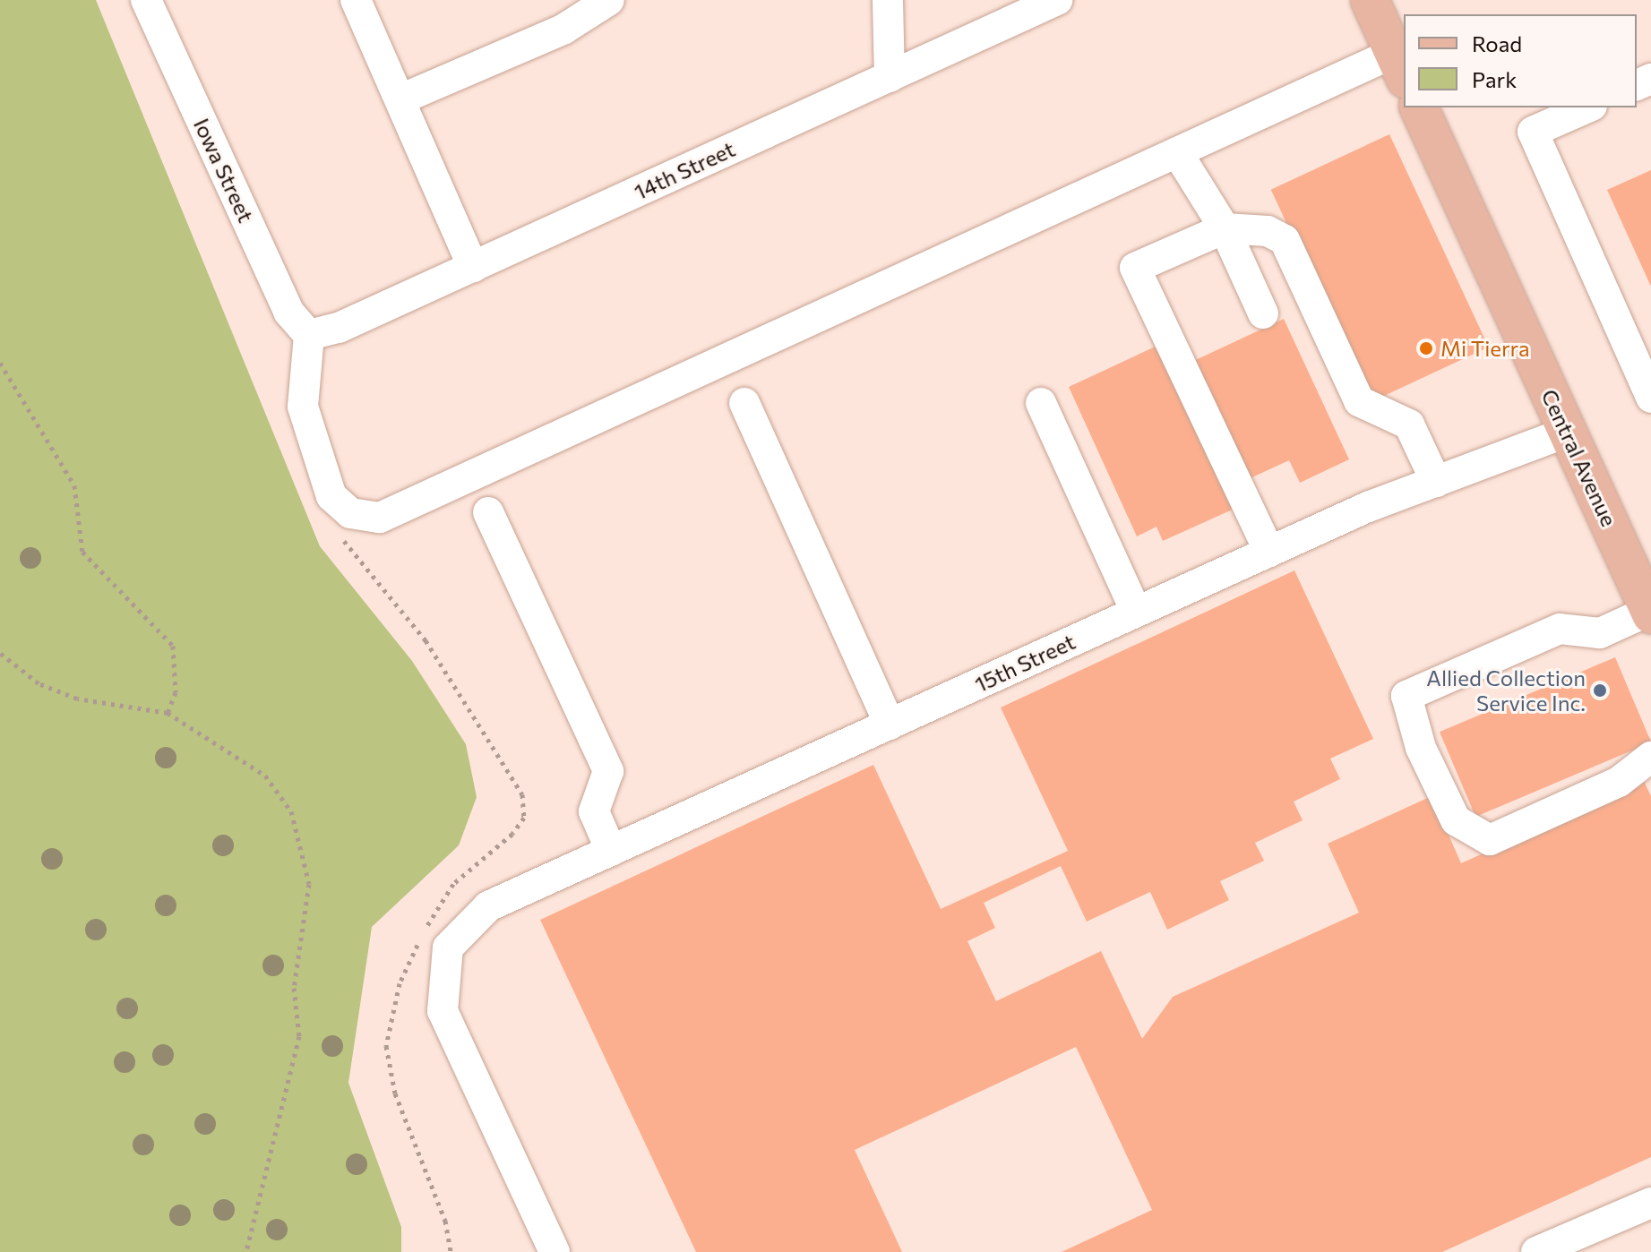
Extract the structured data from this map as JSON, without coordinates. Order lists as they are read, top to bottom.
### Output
{
  "streets": {
    "main road": ["Central Avenue"],
    "street": ["Iowa Street", "14th Street", "15th Street"]
  },
  "crossings": [
    ["Iowa Street", "14th Street"],
    ["Central Avenue", "15th Street"]
  ],
  "places": ["Mi Tierra", "Allied Collection Service Inc."],
  "legend": ["Road", "Park"]
}
